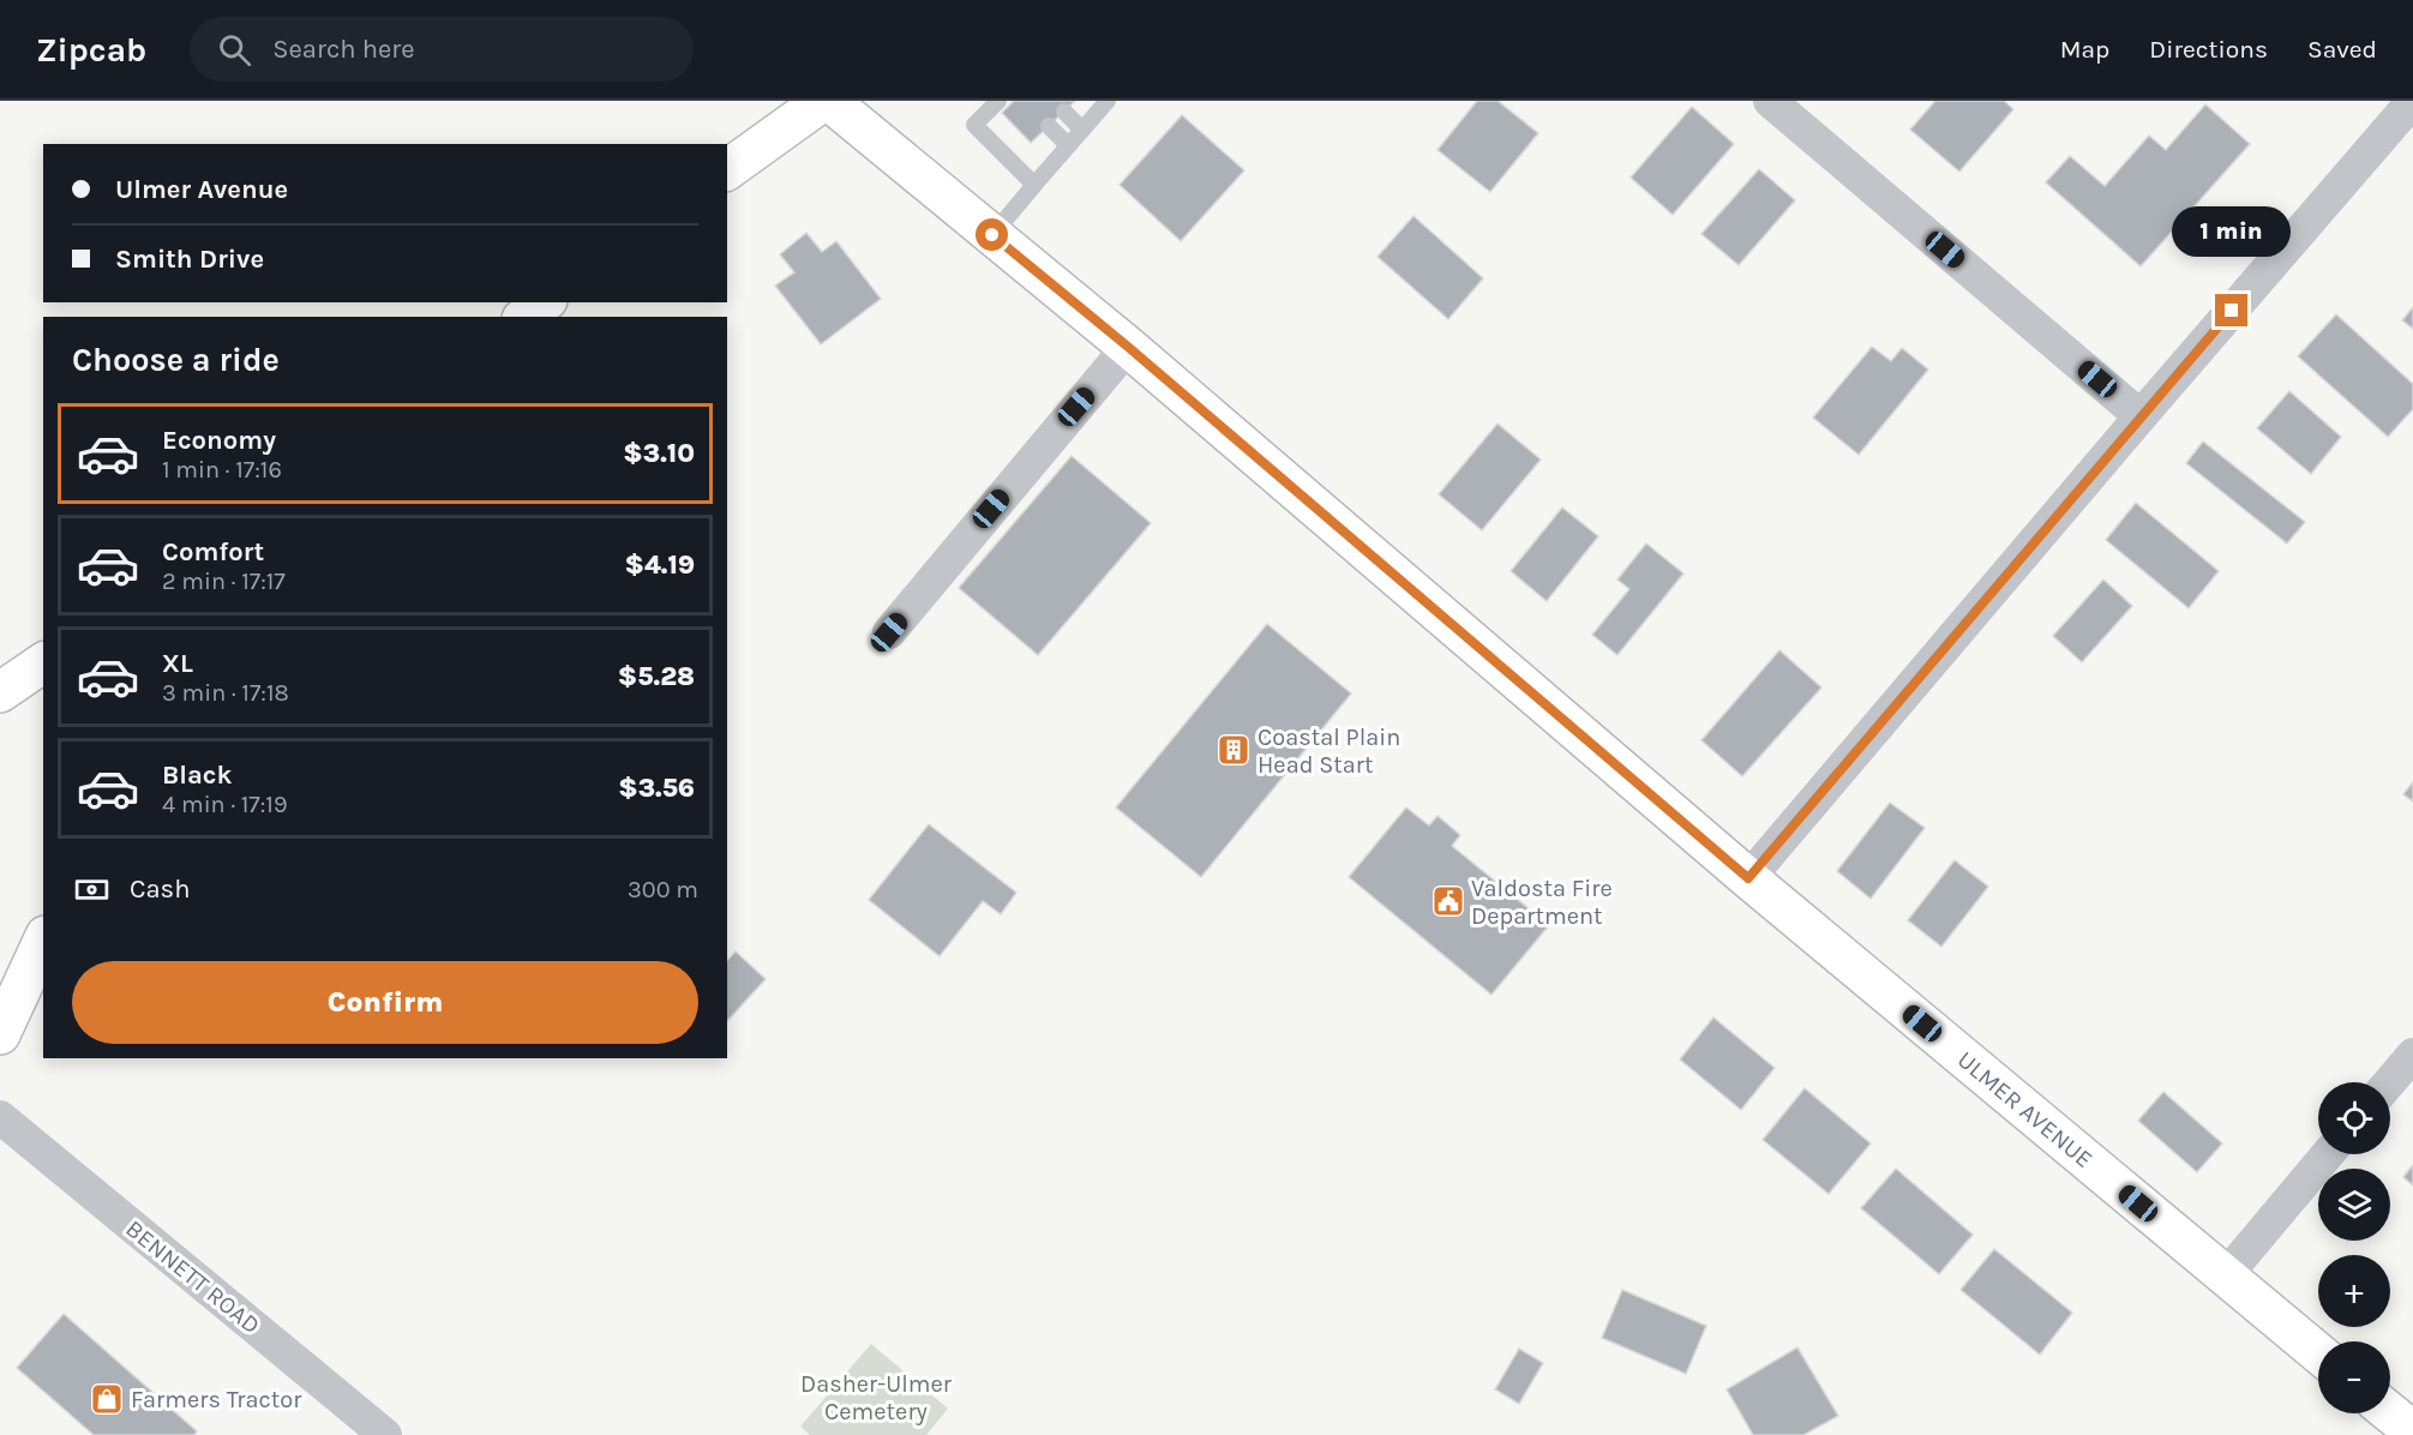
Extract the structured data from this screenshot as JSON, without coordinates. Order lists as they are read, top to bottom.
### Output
{
  "streets": {
    "street": ["ULMER AVENUE", "BENNETT ROAD"]
  },
  "parks": ["Dasher-Ulmer Cemetery"],
  "places": {
    "building": ["Coastal Plain Head Start"],
    "public building": ["Valdosta Fire Department"],
    "shop": ["Farmers Tractor"]
  },
  "page": {
    "header": "Zipcab",
    "search": "Search here",
    "nav": ["Map", "Directions", "Saved"],
    "banner": ["Ulmer Avenue", "Smith Drive"],
    "bubble": "1 min",
    "heading": "Choose a ride",
    "list": [
      {
        "name": "Economy",
        "note": "1 min · 17:16",
        "value": "$3.10"
      },
      {
        "name": "Comfort",
        "note": "2 min · 17:17",
        "value": "$4.19"
      },
      {
        "name": "XL",
        "note": "3 min · 17:18",
        "value": "$5.28"
      },
      {
        "name": "Black",
        "note": "4 min · 17:19",
        "value": "$3.56"
      }
    ],
    "pay": ["Cash", "300 m"],
    "buttons": "Confirm",
    "map_buttons": ["+", "−"]
  }
}
